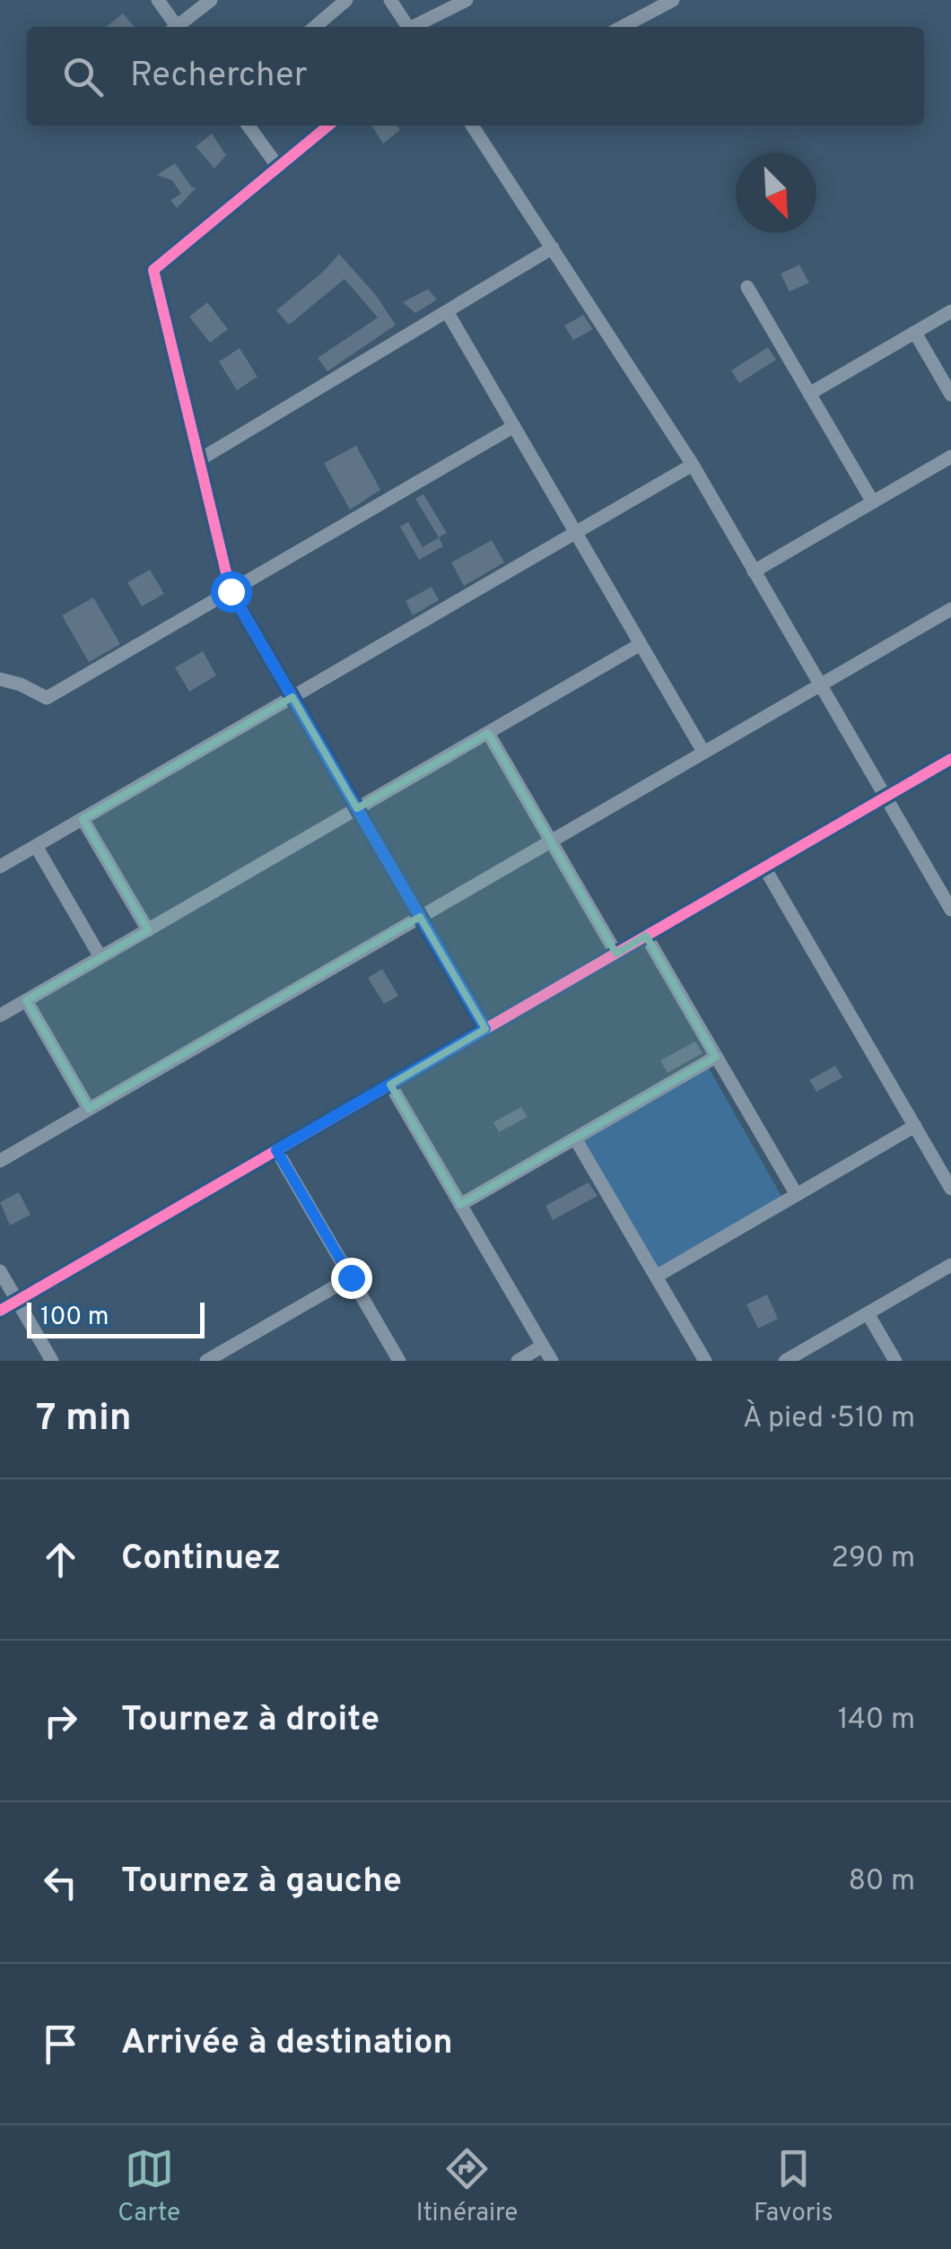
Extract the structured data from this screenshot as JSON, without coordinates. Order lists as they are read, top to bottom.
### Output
{
  "scale_bar": "100 m",
  "north": "bottom right",
  "page": {
    "search": "Rechercher",
    "scale": "100 m",
    "heading": ["7 min", "À pied · 510 m"],
    "list": [
      ["Continuez", "290 m"],
      ["Tournez à droite", "140 m"],
      ["Tournez à gauche", "80 m"],
      "Arrivée à destination"
    ],
    "nav": ["Carte", "Itinéraire", "Favoris"]
  }
}
